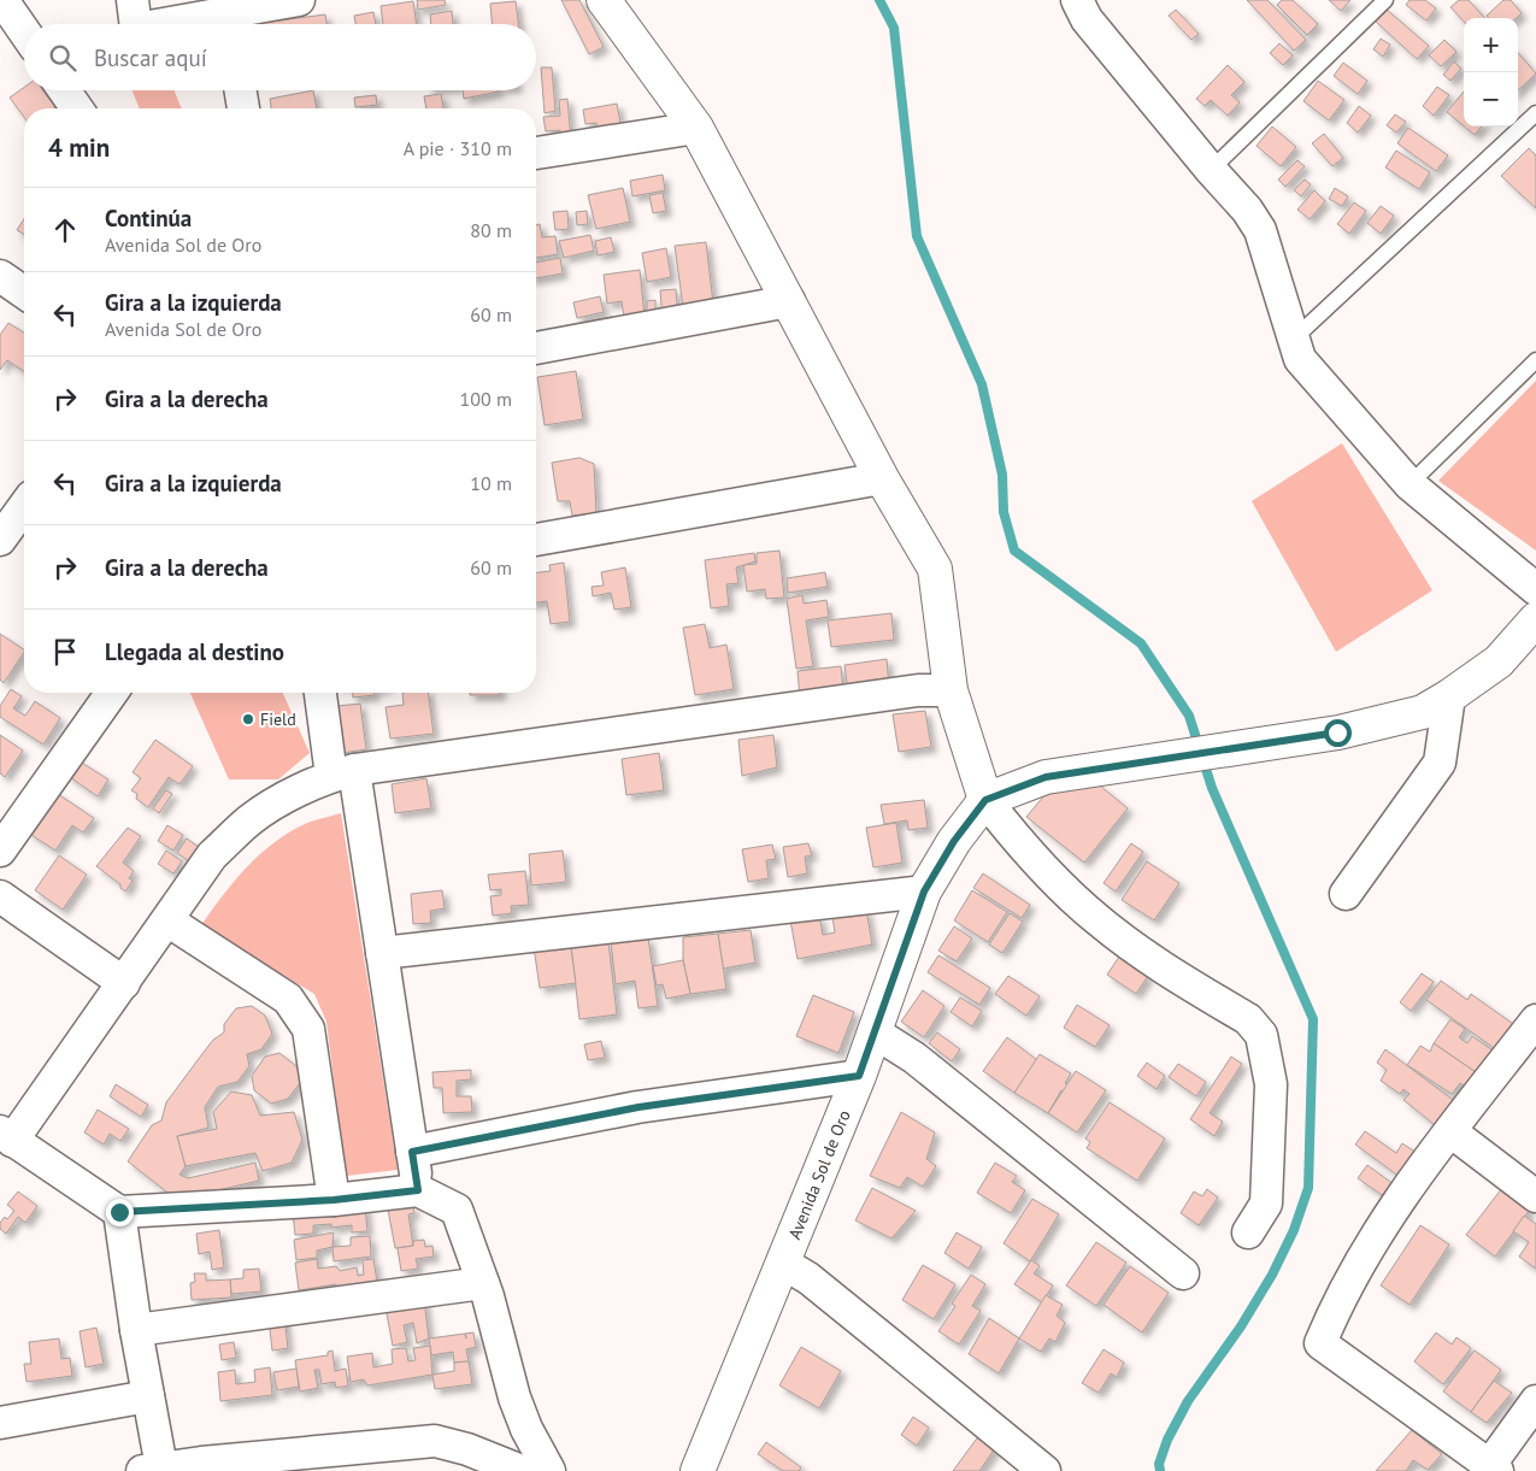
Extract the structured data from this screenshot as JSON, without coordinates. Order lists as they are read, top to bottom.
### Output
{
  "streets": {
    "main road": ["Avenida Sol de Oro"]
  },
  "places": ["Field"],
  "page": {
    "map_buttons": ["+", "−"],
    "search": "Buscar aquí",
    "heading": ["4 min", "A pie · 310 m"],
    "list": [
      ["Continúa", "Avenida Sol de Oro", "80 m"],
      ["Gira a la izquierda", "Avenida Sol de Oro", "60 m"],
      ["Gira a la derecha", "100 m"],
      ["Gira a la izquierda", "10 m"],
      ["Gira a la derecha", "60 m"],
      "Llegada al destino"
    ]
  }
}
